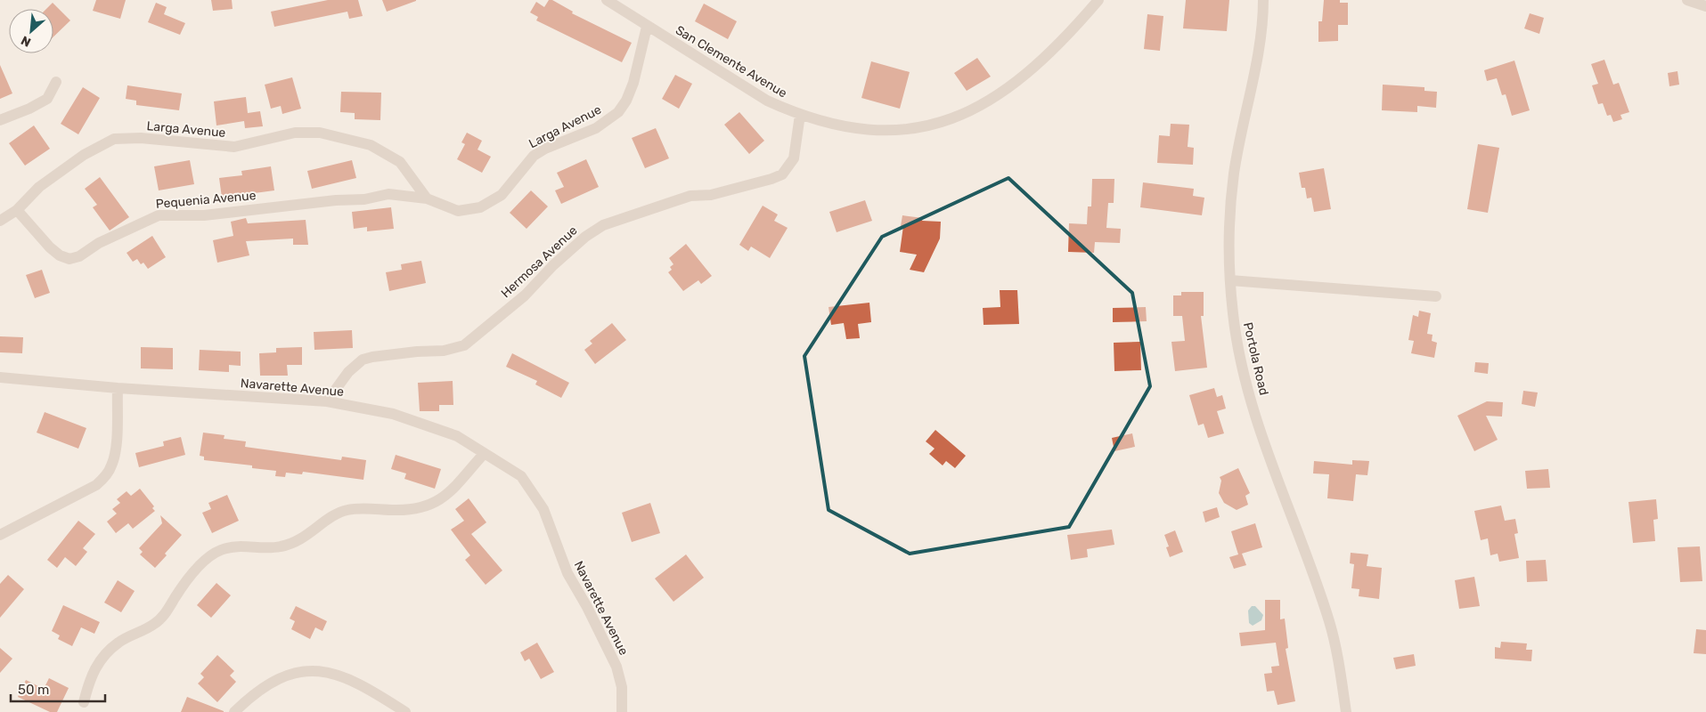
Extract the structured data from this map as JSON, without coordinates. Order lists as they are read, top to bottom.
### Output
{
  "streets": {
    "street": [
      "San Clemente Avenue",
      "Larga Avenue",
      "Pequenia Avenue",
      "Hermosa Avenue",
      "Portola Road",
      "Navarette Avenue"
    ]
  },
  "crossings": [
    ["San Clemente Avenue", "Larga Avenue"],
    ["San Clemente Avenue", "Hermosa Avenue"],
    ["Larga Avenue", "Pequenia Avenue"],
    ["Hermosa Avenue", "Navarette Avenue"]
  ],
  "scale_bar": "50 m",
  "north": "bottom left"
}
